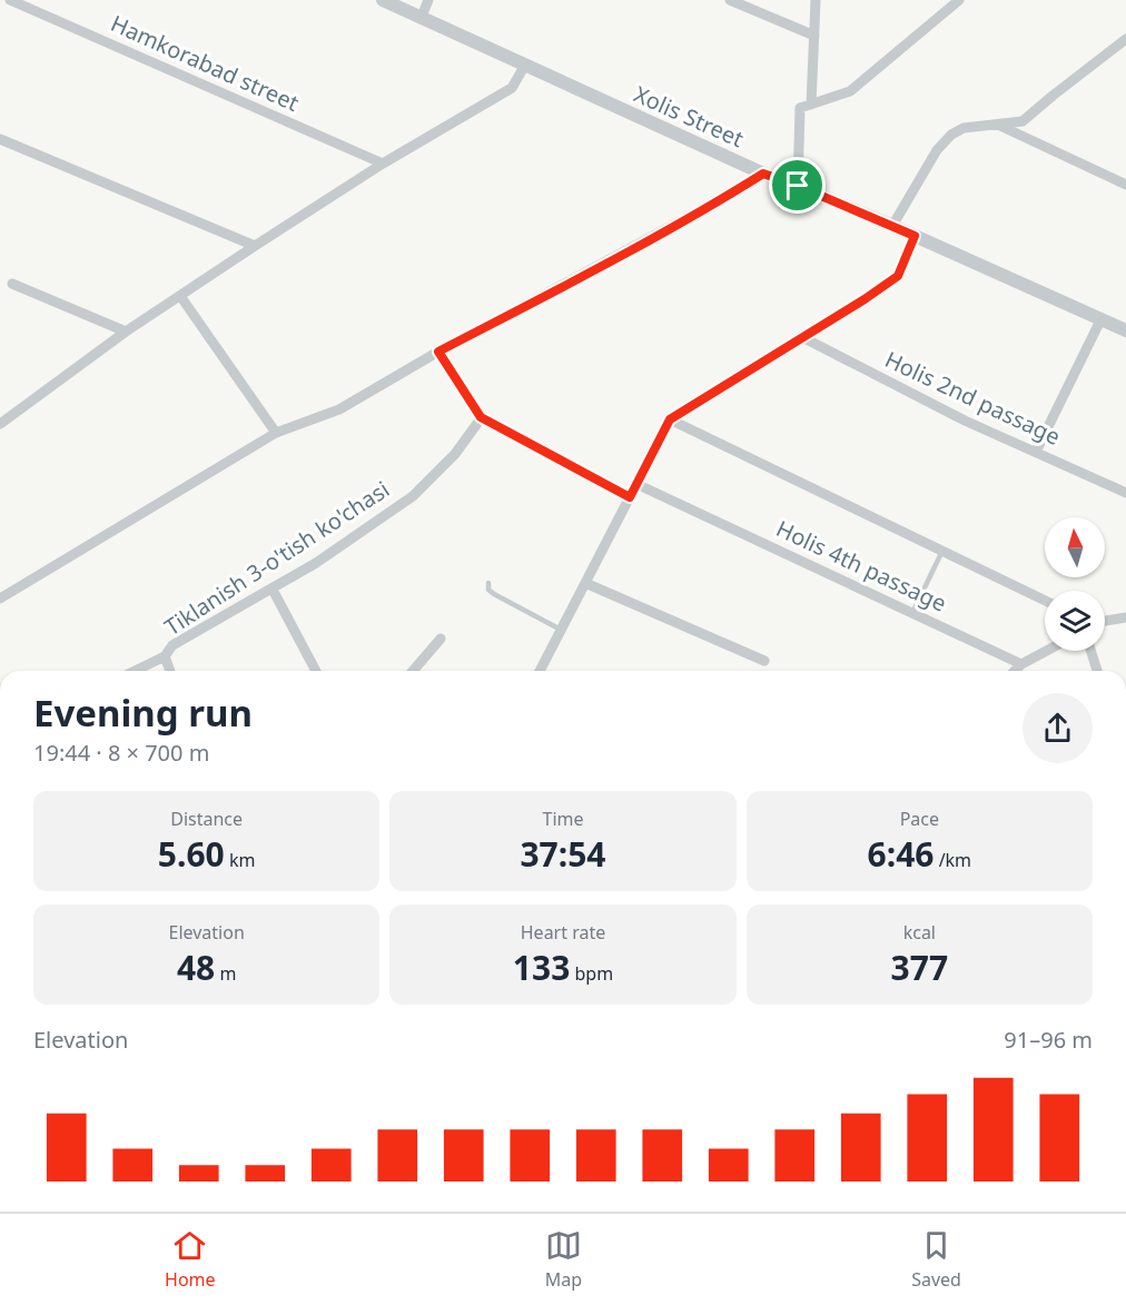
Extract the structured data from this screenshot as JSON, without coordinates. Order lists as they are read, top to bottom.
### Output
{
  "streets": {
    "street": [
      "Hamkorabad street",
      "Xolis Street",
      "Holis 2nd passage",
      "Tiklanish 3-o'tish ko'chasi",
      "Holis 4th passage"
    ]
  },
  "north": "top",
  "page": {
    "heading": ["Evening run", "19:44 · 8 × 700 m"],
    "stats": [
      ["Distance", "5.60 km"],
      ["Time", "37:54"],
      ["Pace", "6:46 /km"],
      ["Elevation", "48 m"],
      ["Heart rate", "133 bpm"],
      ["kcal", "377"]
    ],
    "chart": ["Elevation", "91–96 m"],
    "tabs": ["Home", "Map", "Saved"]
  }
}
